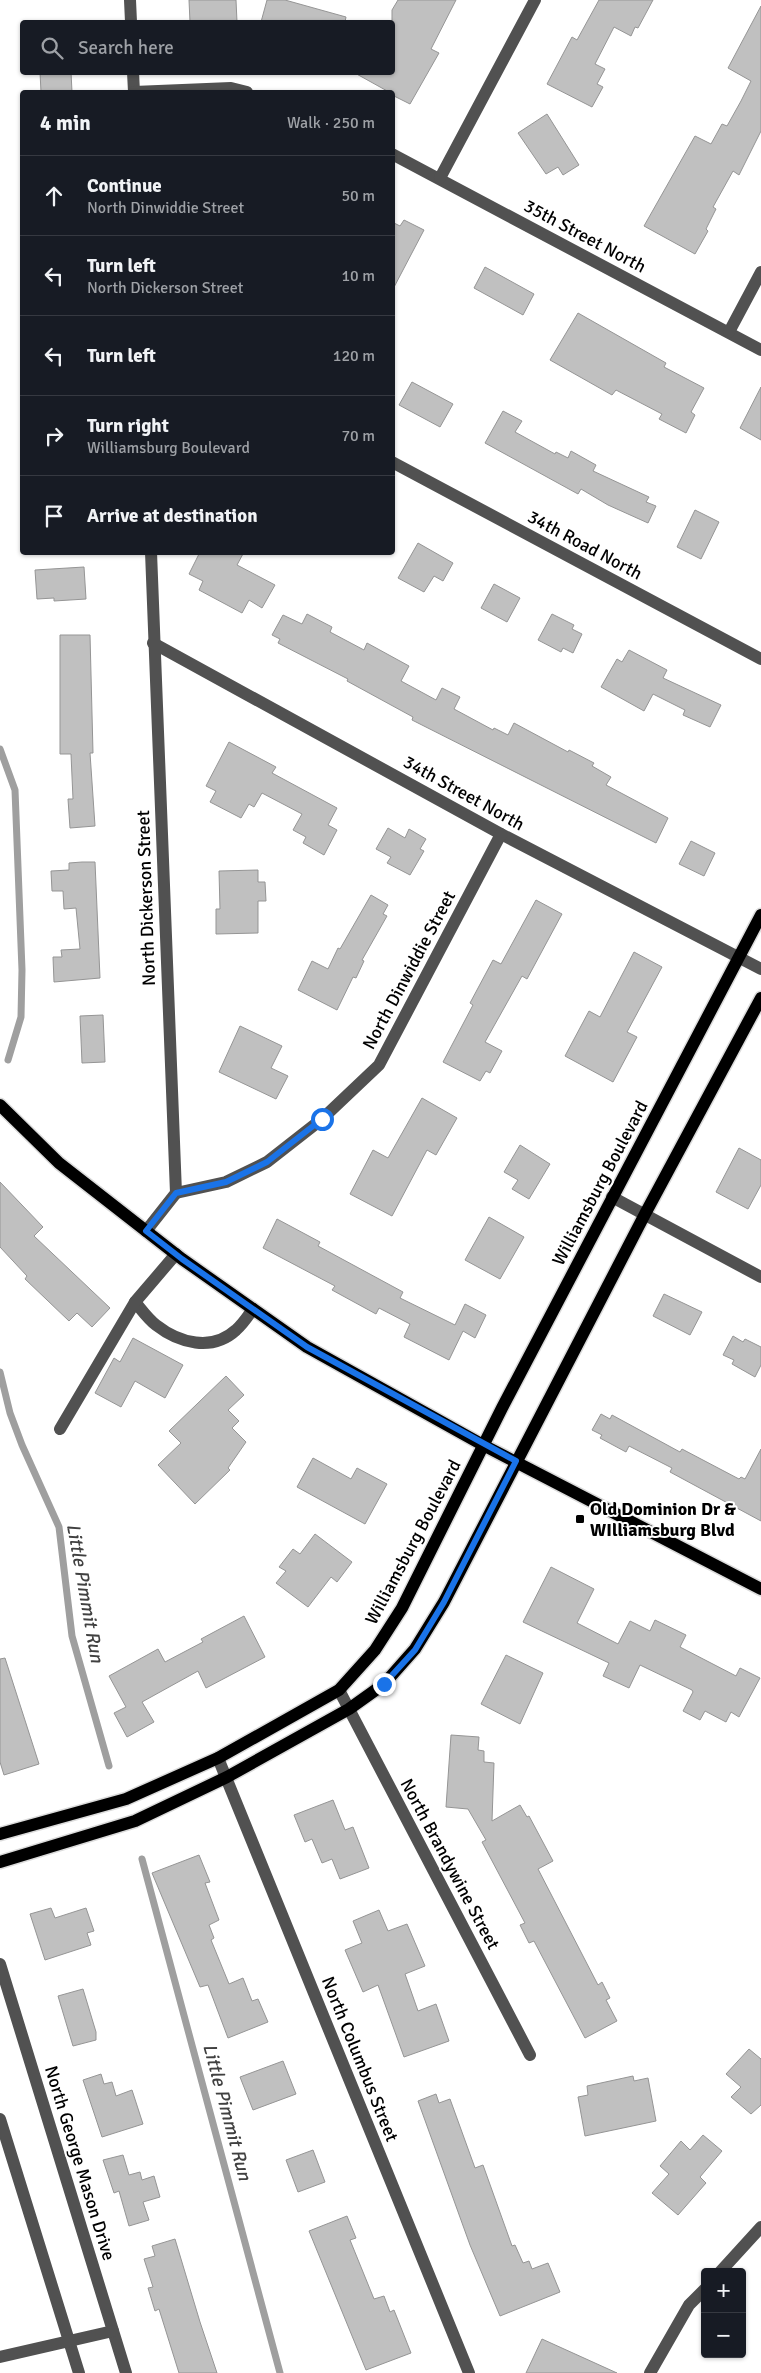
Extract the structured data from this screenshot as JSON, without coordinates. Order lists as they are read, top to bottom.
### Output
{
  "streets": {
    "main road": ["Williamsburg Boulevard"],
    "street": [
      "35th Street North",
      "34th Road North",
      "34th Street North",
      "North Dickerson Street",
      "North Dinwiddie Street",
      "North Brandywine Street",
      "North Columbus Street",
      "North George Mason Drive"
    ]
  },
  "crossings": [
    ["34th Street North", "North Dickerson Street"],
    ["34th Street North", "North Dinwiddie Street"],
    ["34th Street North", "Williamsburg Boulevard"],
    ["North Dickerson Street", "North Dinwiddie Street"],
    ["Williamsburg Boulevard", "North Brandywine Street"],
    ["Williamsburg Boulevard", "North Columbus Street"]
  ],
  "water": ["Little Pimmit Run"],
  "places": {
    "transit": ["Old Dominion Dr & WIlliamsburg Blvd"]
  },
  "page": {
    "search": "Search here",
    "heading": ["4 min", "Walk · 250 m"],
    "list": [
      ["Continue", "North Dinwiddie Street", "50 m"],
      ["Turn left", "North Dickerson Street", "10 m"],
      ["Turn left", "120 m"],
      ["Turn right", "Williamsburg Boulevard", "70 m"],
      "Arrive at destination"
    ],
    "map_buttons": ["+", "−"]
  }
}
